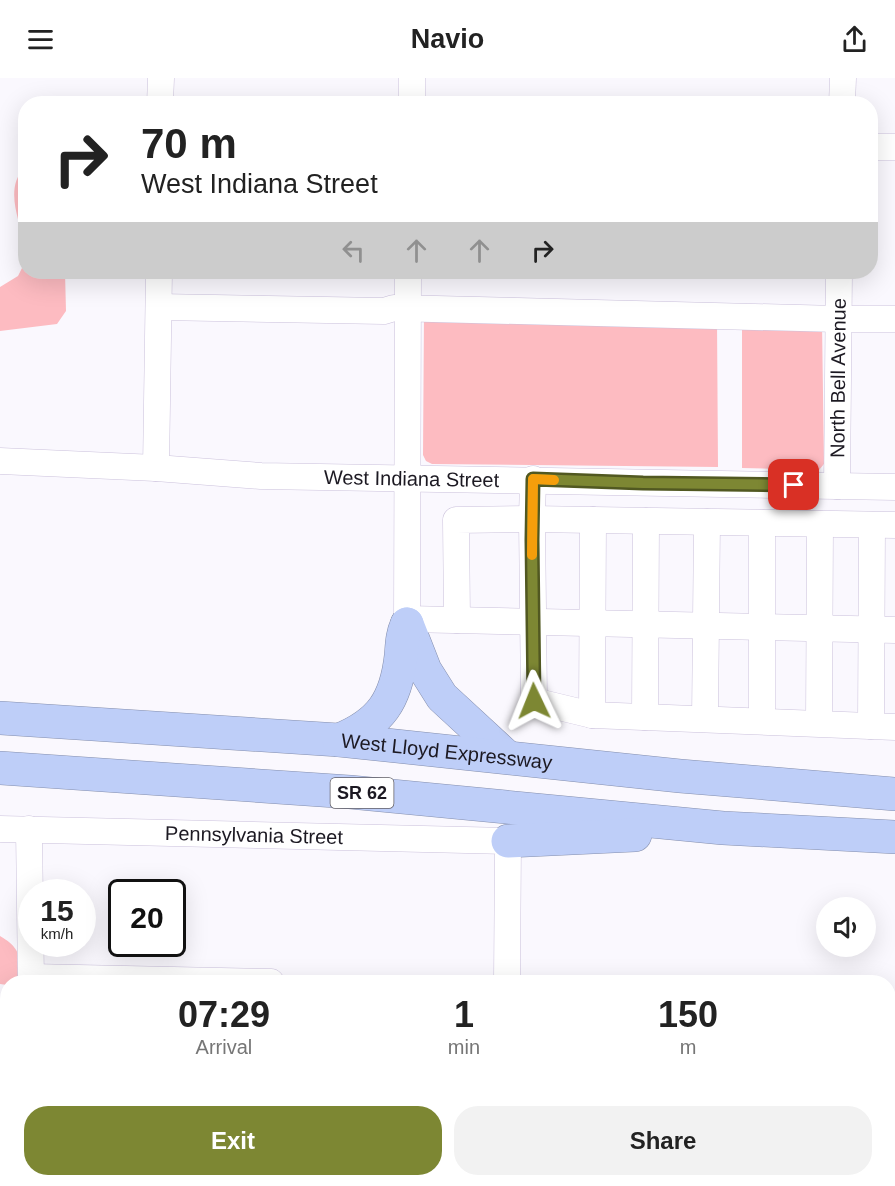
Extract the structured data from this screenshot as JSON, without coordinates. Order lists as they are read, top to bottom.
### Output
{
  "streets": {
    "highway": ["West Lloyd Expressway", "SR 62"],
    "street": ["North Bell Avenue", "West Indiana Street", "Pennsylvania Street"]
  },
  "crossings": [
    ["North Bell Avenue", "West Indiana Street"]
  ],
  "page": {
    "header": "Navio",
    "turn": ["70 m", "West Indiana Street"],
    "speed": "15 km/h",
    "limit": "20",
    "eta": [
      "07:29",
      "Arrival",
      "1",
      "min",
      "150",
      "m"
    ],
    "buttons": ["Exit", "Share"]
  }
}
